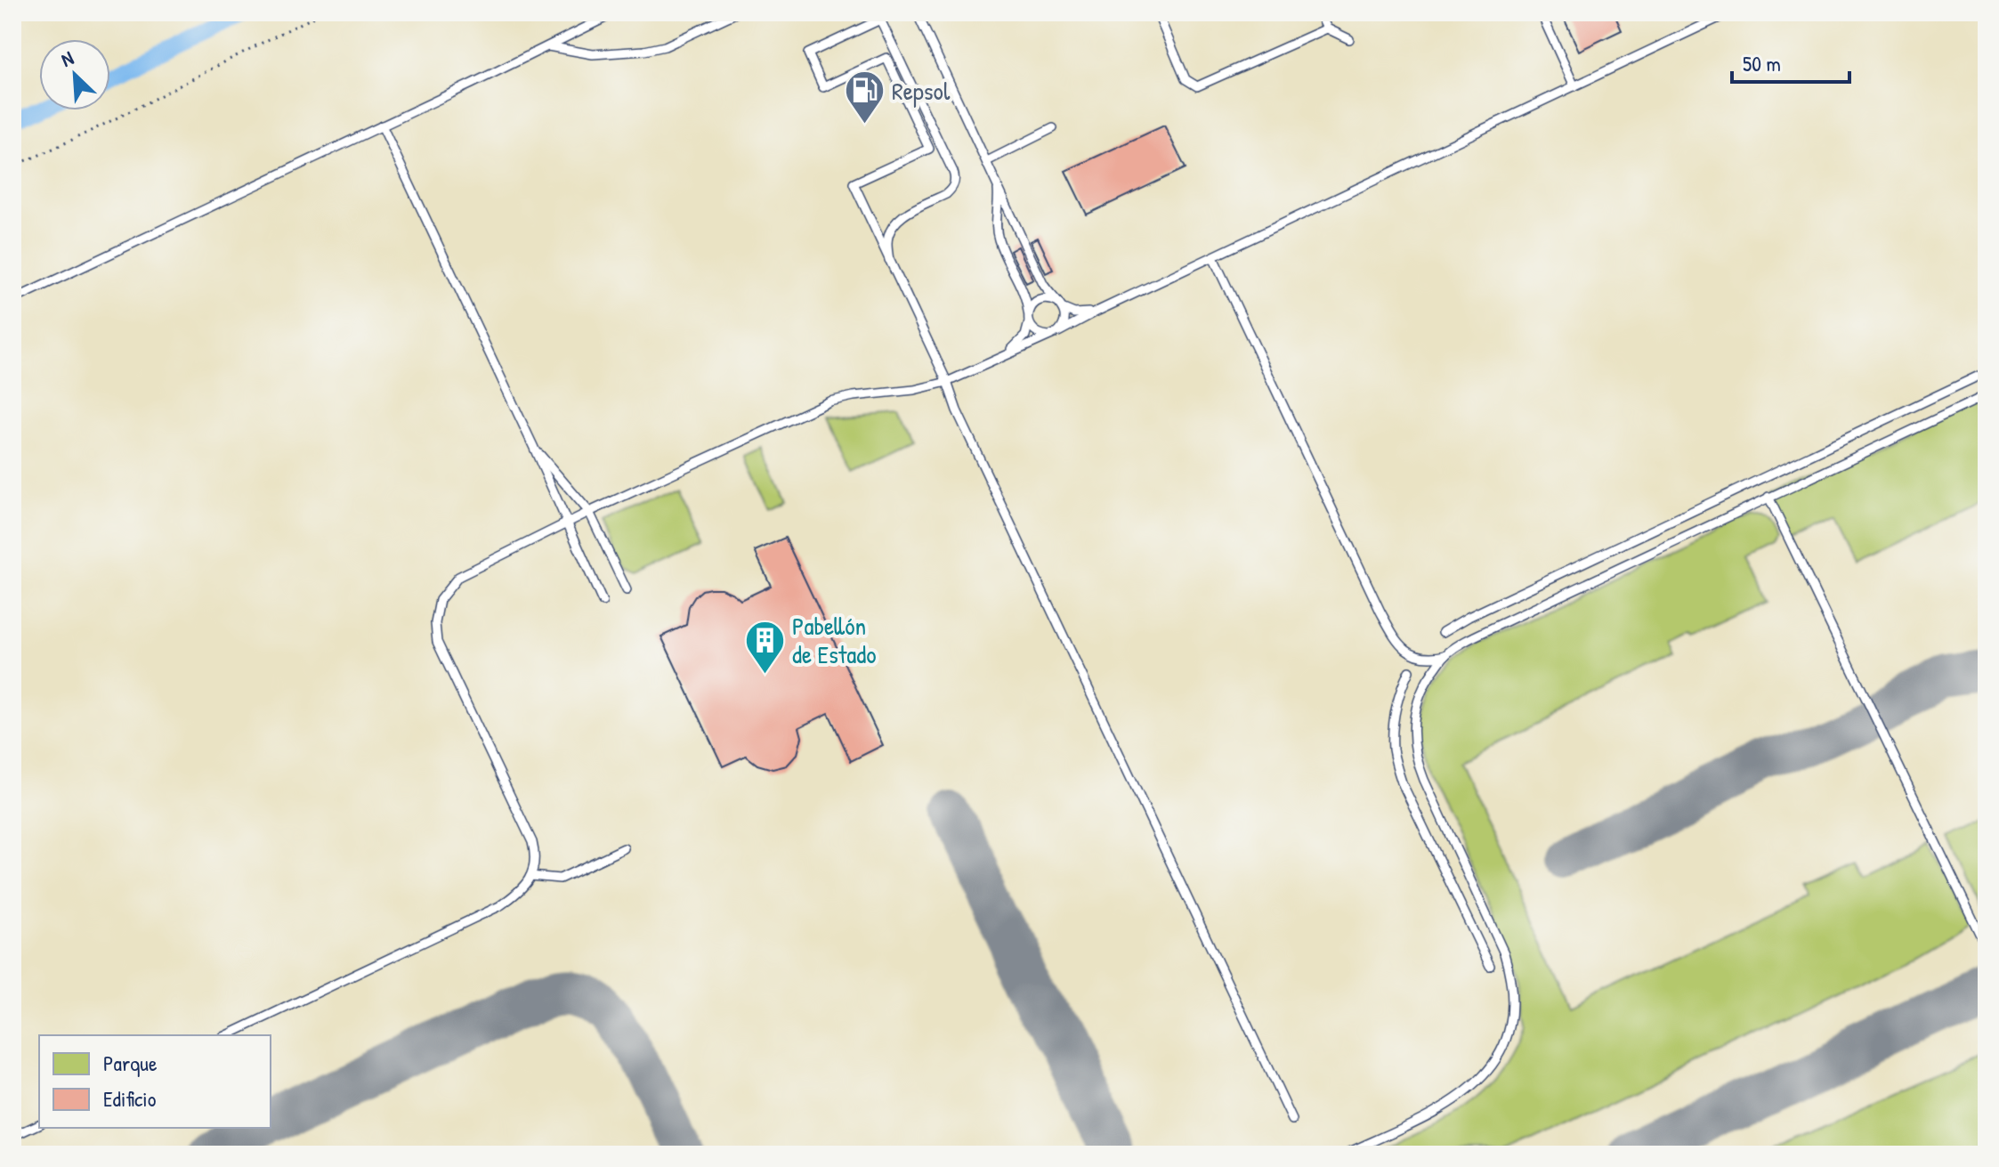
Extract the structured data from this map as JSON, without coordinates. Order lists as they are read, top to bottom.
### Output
{
  "places": {
    "fuel station": ["Repsol"],
    "building": ["Pabellón de Estado"]
  },
  "legend": ["Parque", "Edificio"],
  "scale_bar": "50 m",
  "north": "top left"
}
